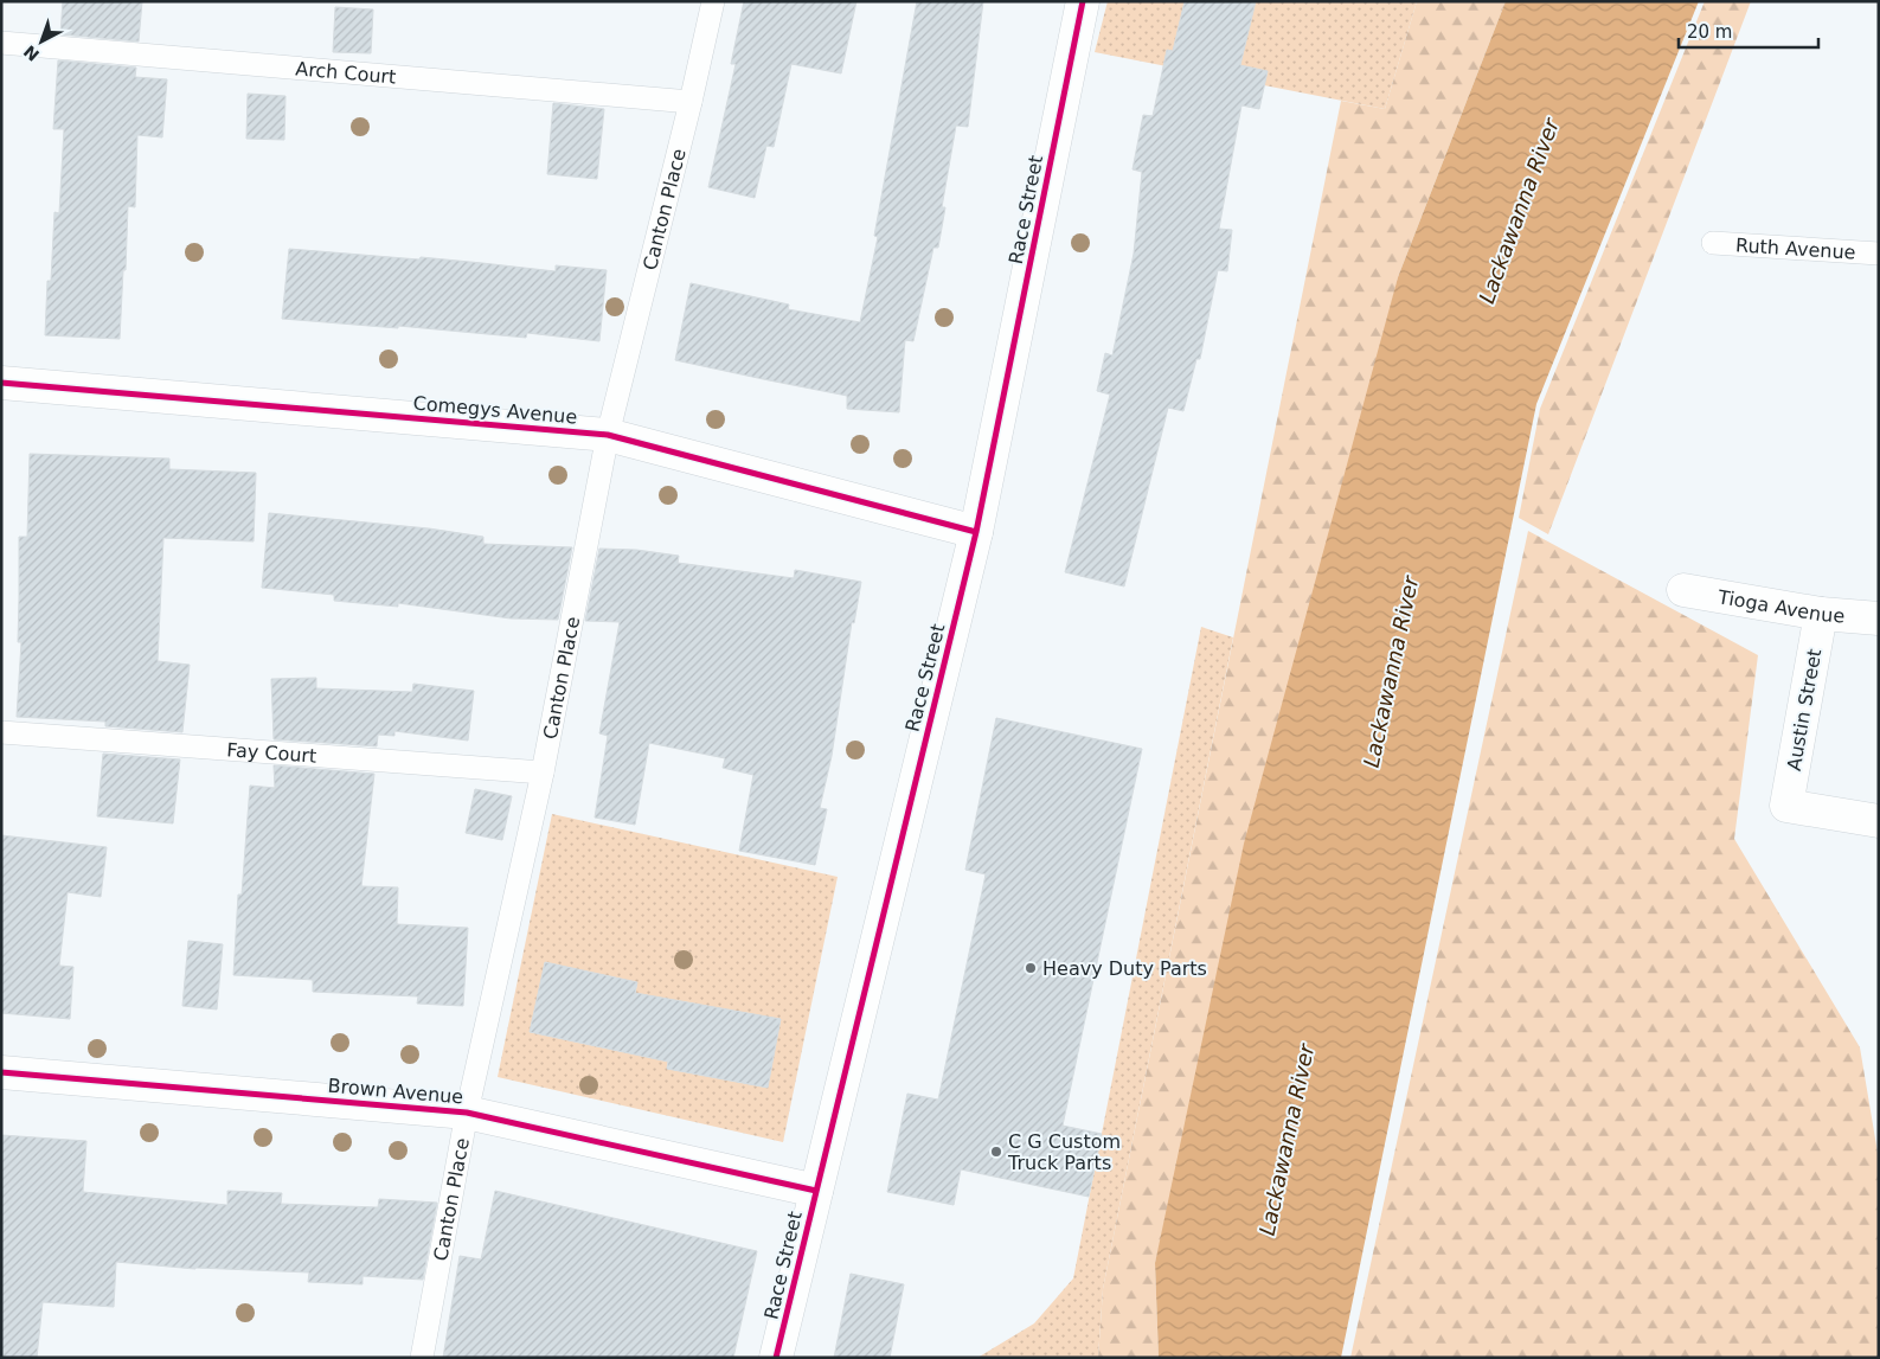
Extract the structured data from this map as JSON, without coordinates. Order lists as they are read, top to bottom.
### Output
{
  "streets": {
    "street": [
      "Race Street",
      "Comegys Avenue",
      "Tioga Avenue",
      "Austin Street",
      "Brown Avenue"
    ],
    "lane": [
      "Arch Court",
      "Canton Place",
      "Ruth Avenue",
      "Fay Court"
    ]
  },
  "crossings": [
    ["Arch Court", "Canton Place"],
    ["Canton Place", "Comegys Avenue"],
    ["Canton Place", "Fay Court"],
    ["Canton Place", "Brown Avenue"],
    ["Race Street", "Comegys Avenue"],
    ["Race Street", "Brown Avenue"],
    ["Tioga Avenue", "Austin Street"]
  ],
  "water": ["Lackawanna River"],
  "places": ["Heavy Duty Parts", "C G Custom Truck Parts"],
  "scale_bar": "20 m",
  "north": "bottom left"
}
